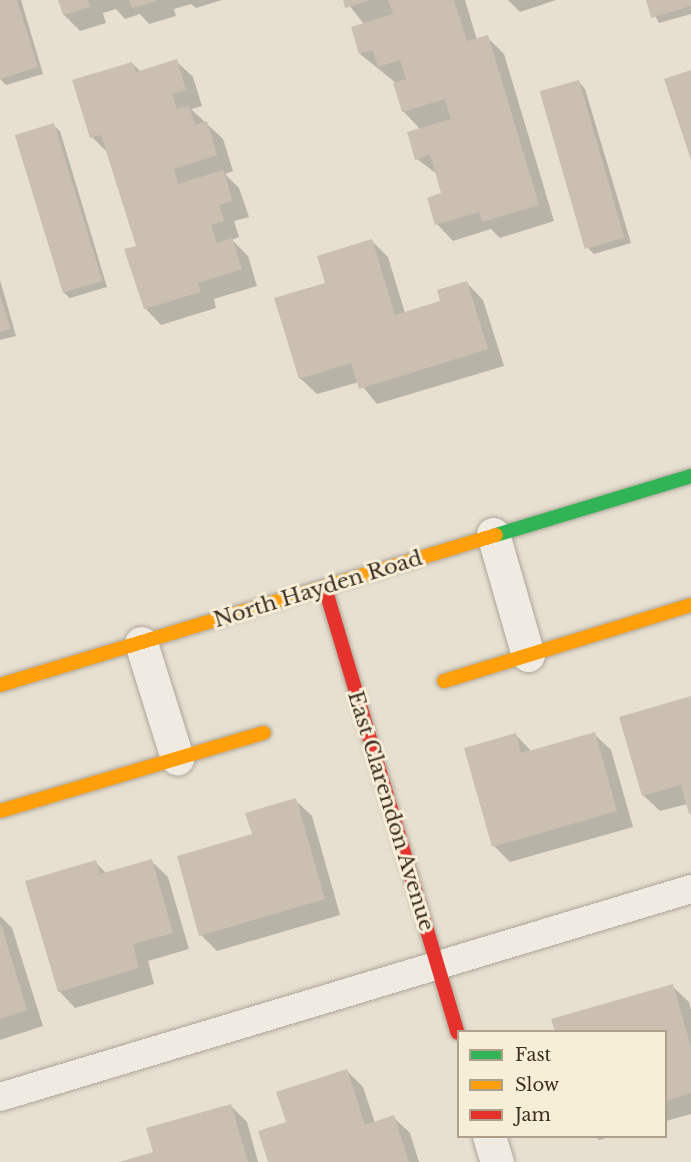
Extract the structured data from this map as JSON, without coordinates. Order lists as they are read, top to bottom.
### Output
{
  "streets": {
    "street": ["North Hayden Road", "East Clarendon Avenue"]
  },
  "crossings": [
    ["North Hayden Road", "East Clarendon Avenue"]
  ],
  "legend": ["Fast", "Slow", "Jam"]
}
